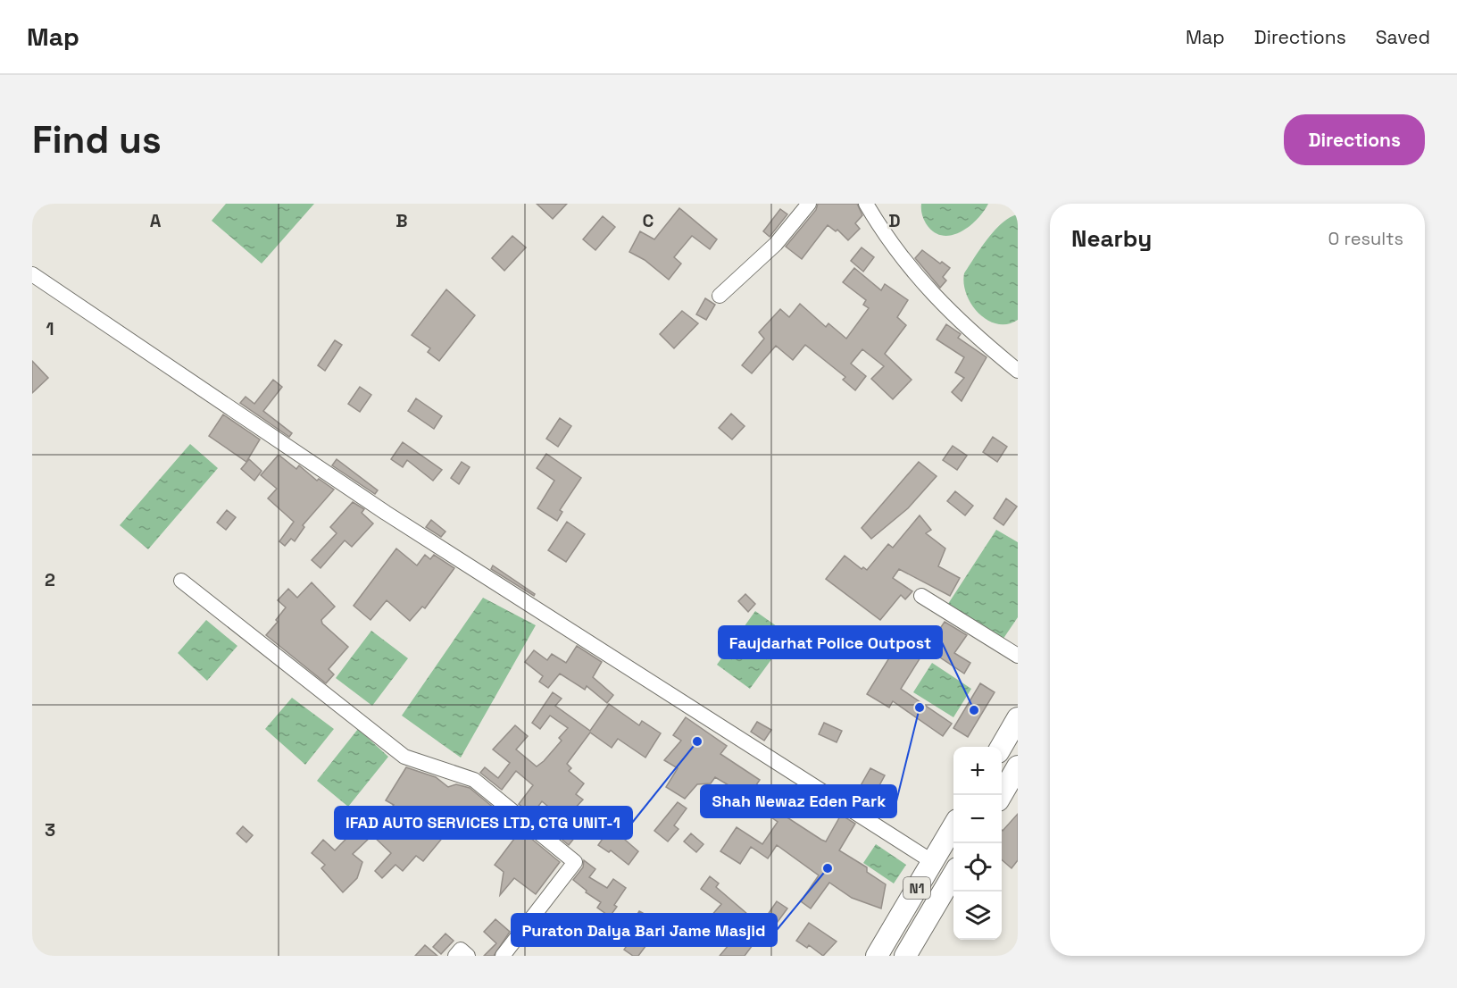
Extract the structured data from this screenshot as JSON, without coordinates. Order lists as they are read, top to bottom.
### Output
{
  "streets": {
    "highway": ["N1"]
  },
  "places": [
    "Shah Newaz Eden Park",
    "Faujdarhat Police Outpost",
    "IFAD AUTO SERVICES LTD, CTG UNIT-1",
    "Puraton Daiya Bari Jame Masjid"
  ],
  "page": {
    "header": "Map",
    "nav": ["Map", "Directions", "Saved"],
    "buttons": "Directions",
    "title": "Find us",
    "heading": ["Nearby", "0 results"],
    "map_buttons": ["+", "−"]
  },
  "grid": {
    "columns": [
      "A",
      "B",
      "C",
      "D"
    ],
    "rows": ["1", "2", "3"]
  }
}
